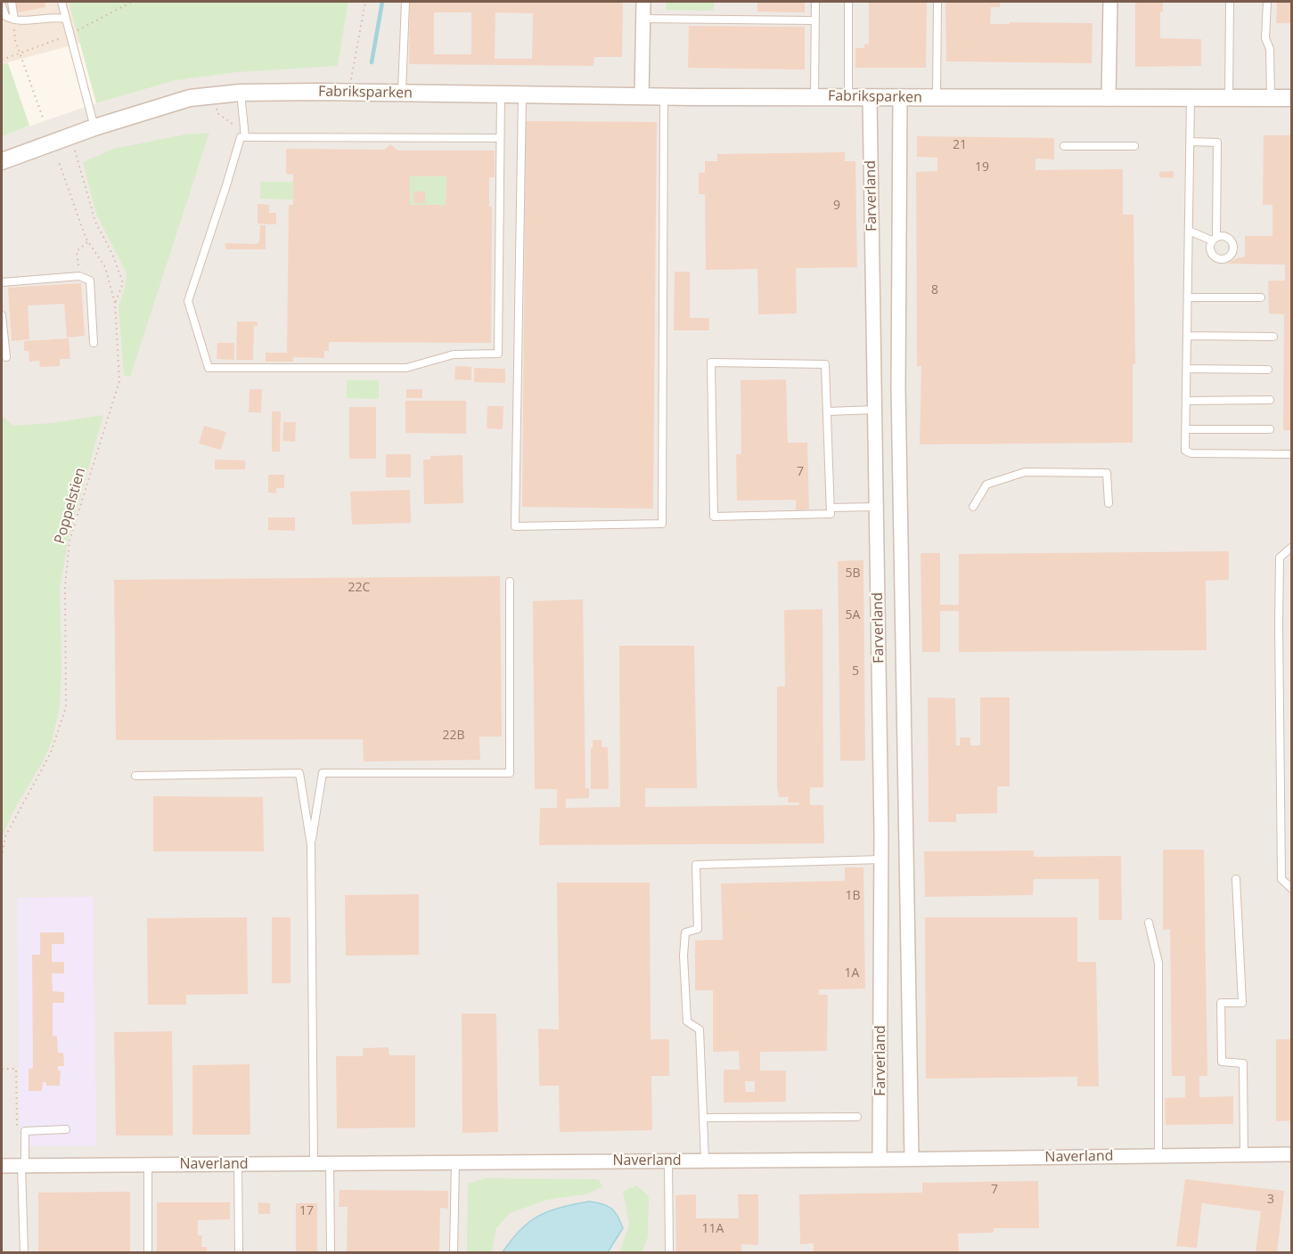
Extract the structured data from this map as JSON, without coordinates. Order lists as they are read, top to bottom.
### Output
{
  "streets": {
    "street": ["Fabriksparken", "Farverland", "Naverland"],
    "path": ["Poppelstien"]
  },
  "crossings": [
    ["Fabriksparken", "Farverland"],
    ["Farverland", "Naverland"]
  ],
  "house_numbers": [
    "21",
    "19",
    "9",
    "8",
    "7",
    "5B",
    "22C",
    "5A",
    "5",
    "22B",
    "1B",
    "1A",
    "7",
    "3",
    "17",
    "11A"
  ]
}
